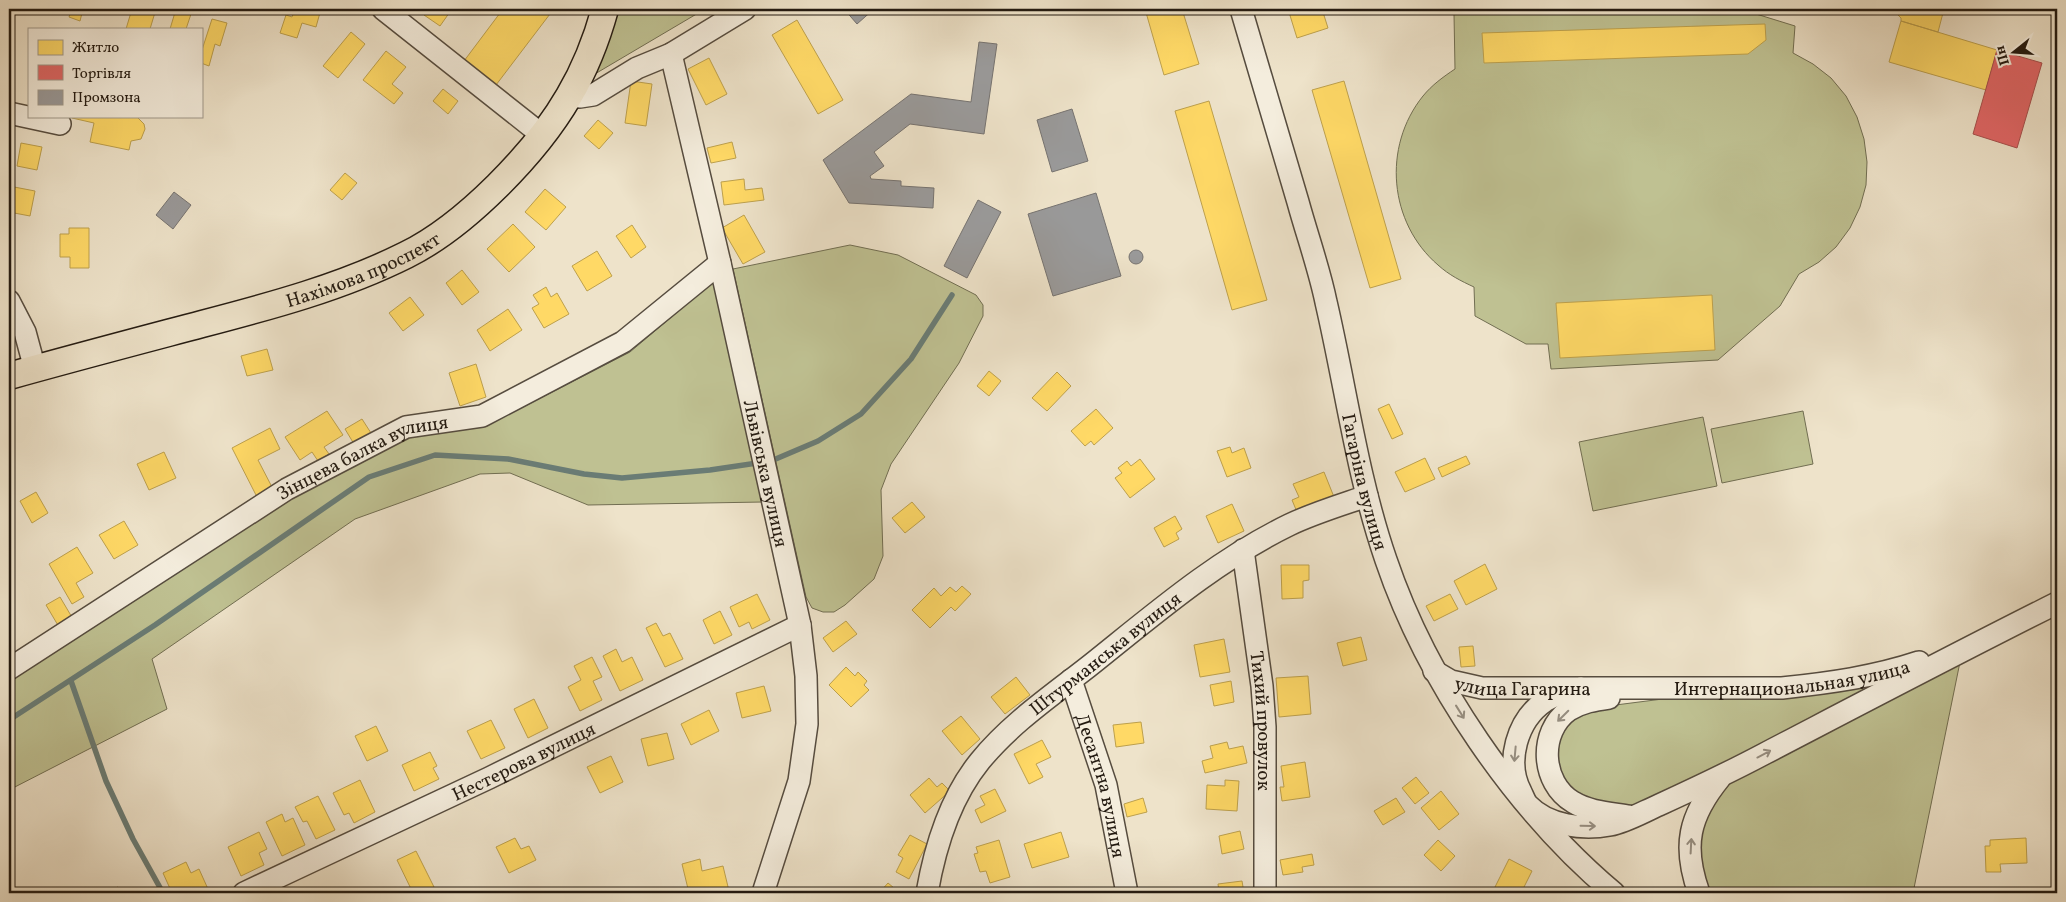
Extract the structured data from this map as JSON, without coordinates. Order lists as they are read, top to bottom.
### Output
{
  "streets": {
    "main road": ["Нахімова проспект"],
    "street": [
      "Зінцева балка вулиця",
      "Львівська вулиця",
      "Гагаріна вулиця",
      "Штурманська вулиця",
      "Интернациональная улица",
      "улица Гагарина",
      "Тихий провулок",
      "Нестерова вулиця",
      "Десантна вулиця"
    ]
  },
  "crossings": [
    ["Зінцева балка вулиця", "Львівська вулиця"],
    ["Львівська вулиця", "Нестерова вулиця"],
    ["Гагаріна вулиця", "Штурманська вулиця"],
    ["Гагаріна вулиця", "Интернациональная улица"],
    ["Гагаріна вулиця", "улица Гагарина"],
    ["Штурманська вулиця", "Тихий провулок"],
    ["Штурманська вулиця", "Десантна вулиця"],
    ["Интернациональная улица", "улица Гагарина"]
  ],
  "one_way": ["улица Гагарина"],
  "legend": ["Житло", "Торгівля", "Промзона"],
  "north": "left"
}
